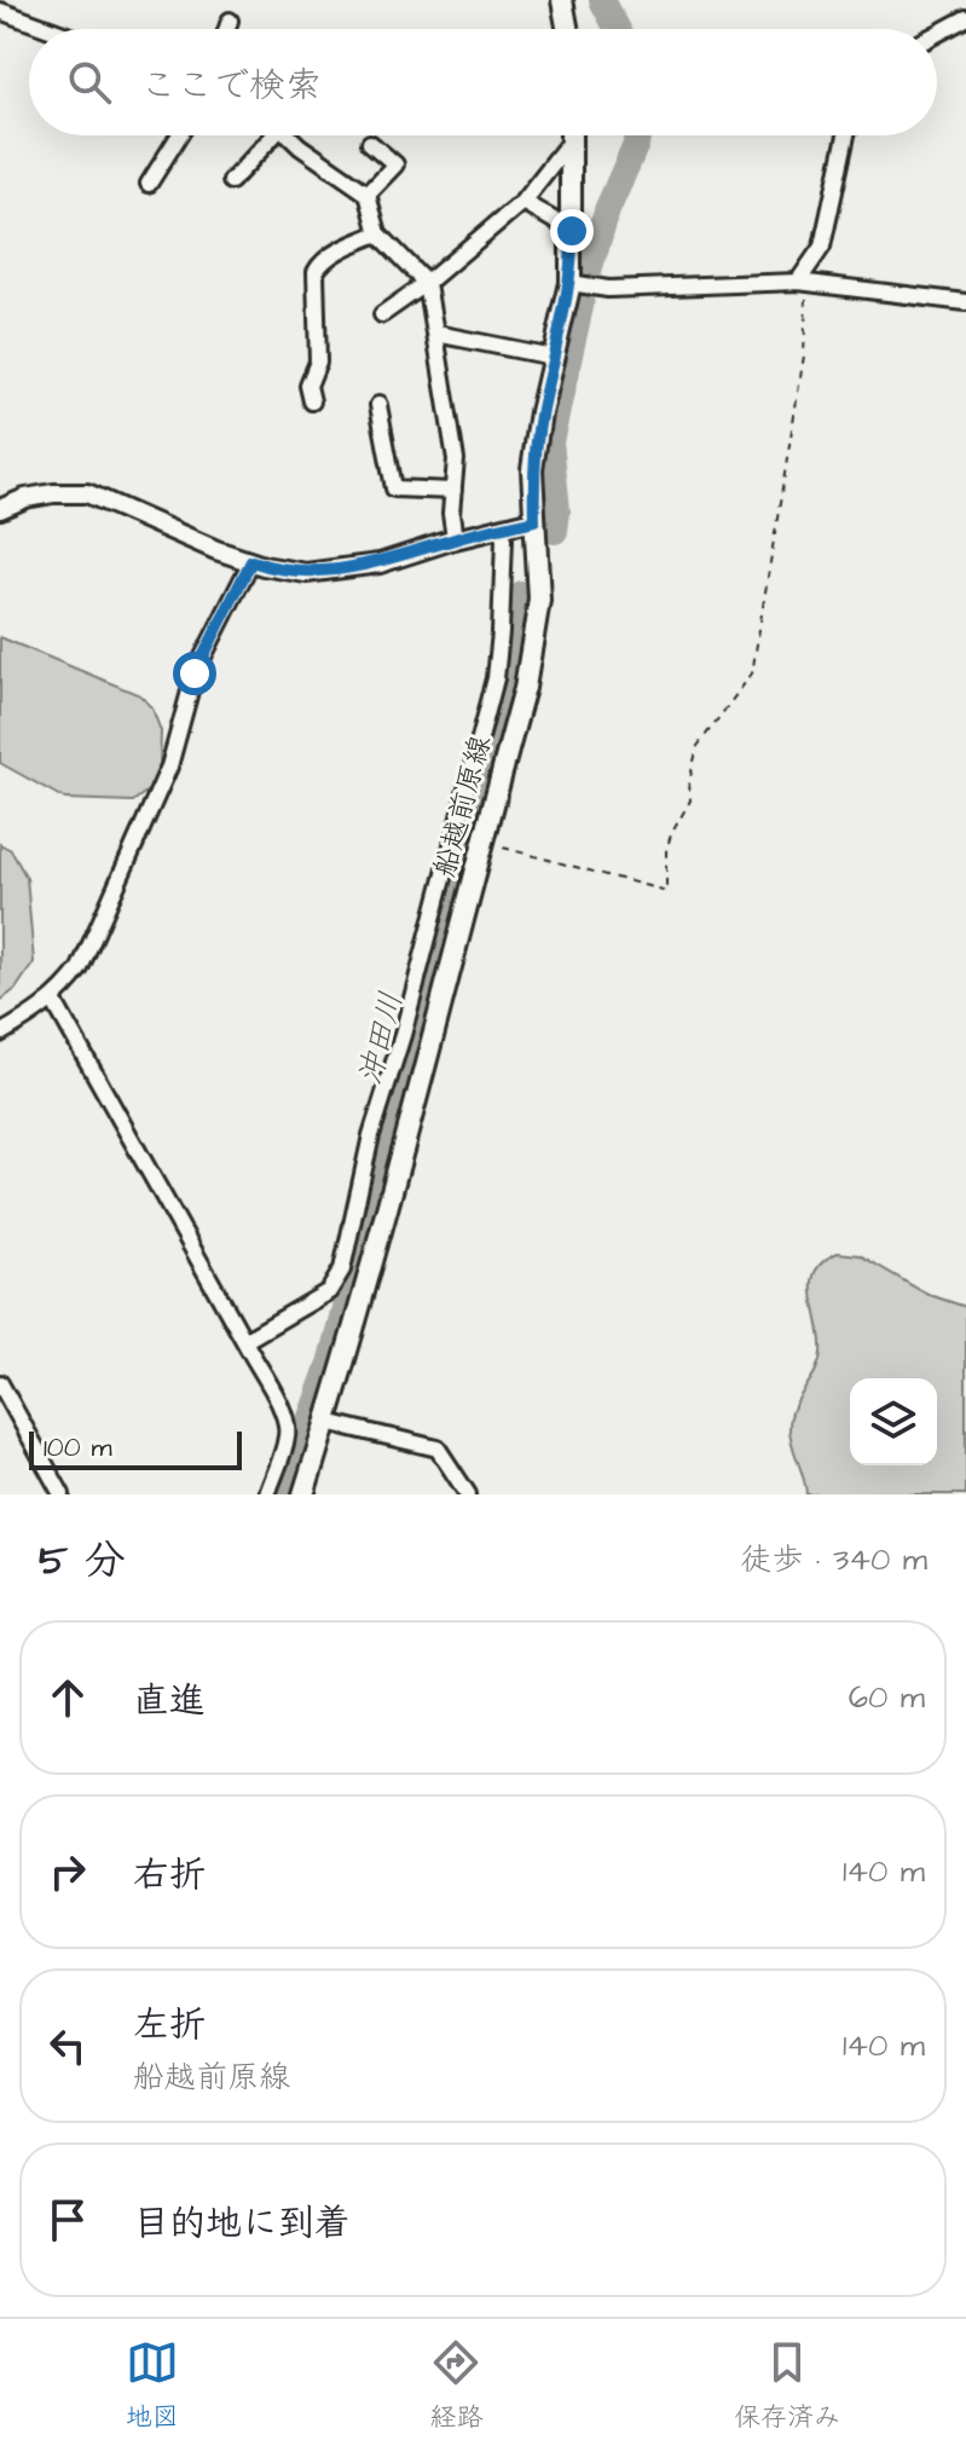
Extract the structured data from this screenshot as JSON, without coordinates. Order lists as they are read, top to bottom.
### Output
{
  "streets": {
    "main road": ["船越前原線"]
  },
  "water": ["沖田川"],
  "scale_bar": "100 m",
  "page": {
    "search": "ここで検索",
    "scale": "100 m",
    "heading": ["5 分", "徒歩 · 340 m"],
    "list": [
      ["直進", "60 m"],
      ["右折", "140 m"],
      ["左折", "船越前原線", "140 m"],
      "目的地に到着"
    ],
    "nav": ["地図", "経路", "保存済み"]
  }
}
